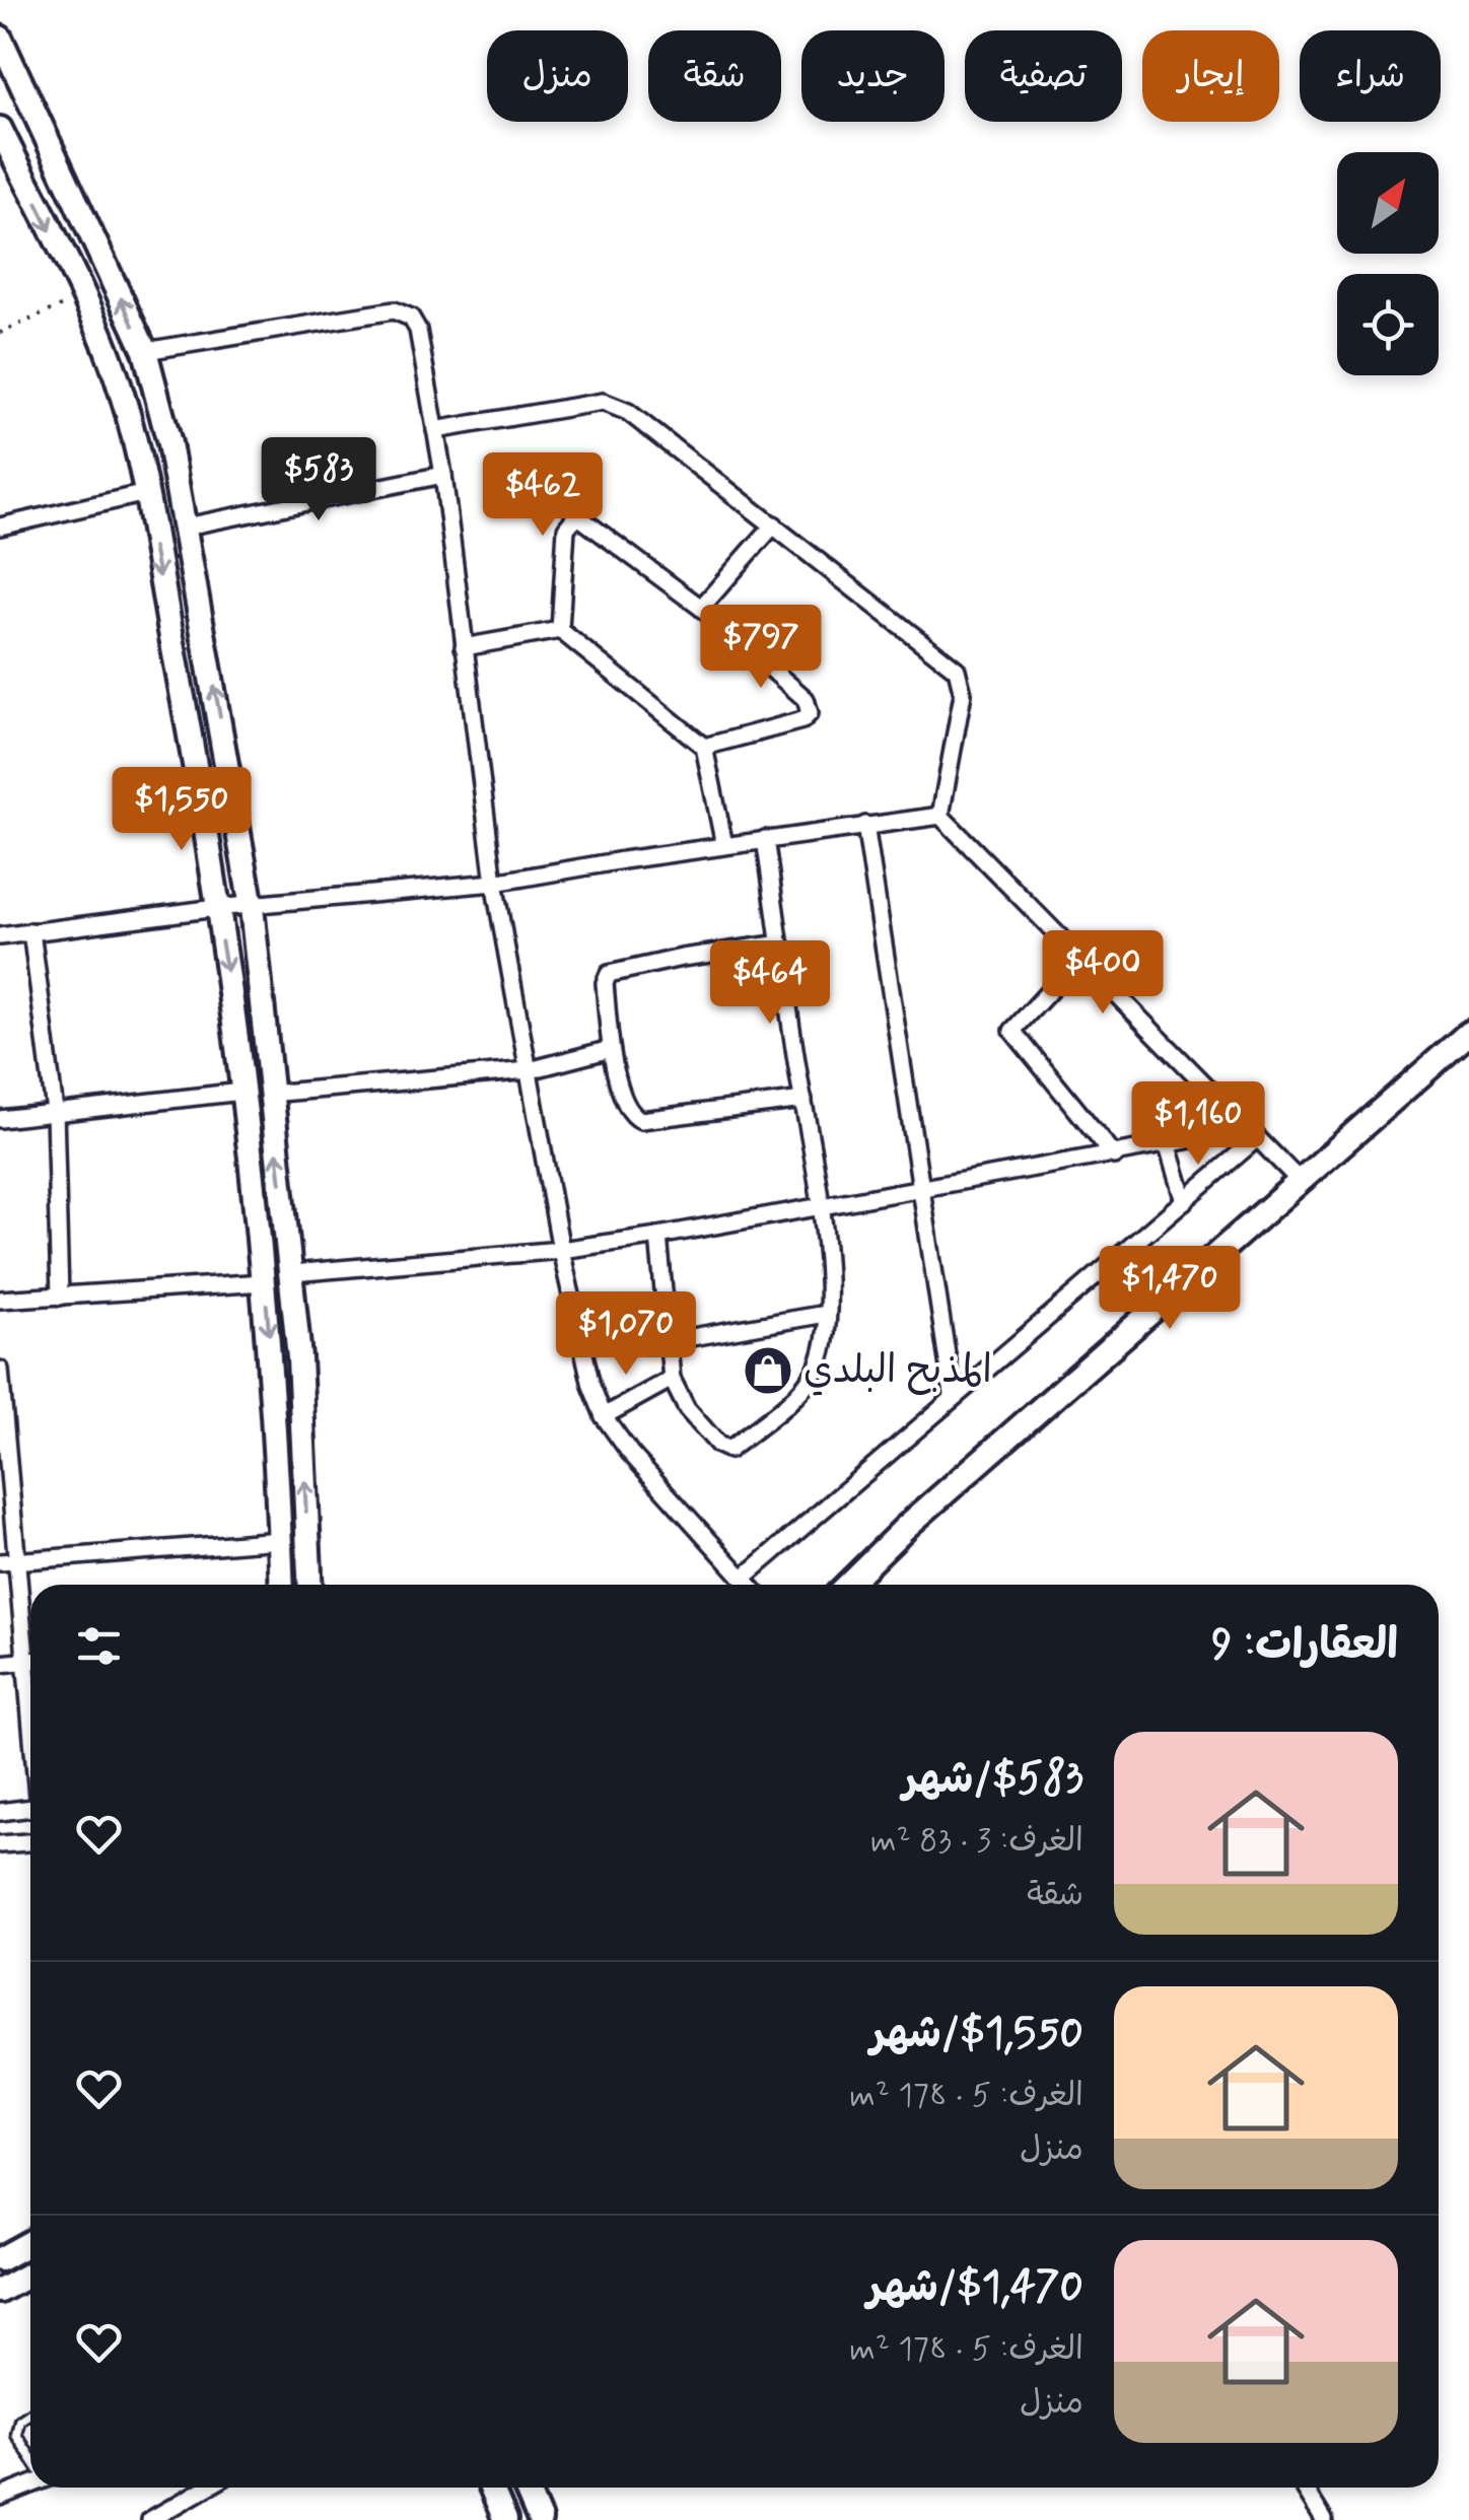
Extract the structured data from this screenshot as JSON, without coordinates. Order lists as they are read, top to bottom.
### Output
{
  "places": {
    "shop": ["المذبح البلدي"]
  },
  "north": "top right",
  "page": {
    "chip": [
      "شراء",
      "إيجار",
      "تصفية",
      "جديد",
      "شقة",
      "منزل"
    ],
    "price": [
      "$583",
      "$462",
      "$797",
      "$1,550",
      "$400",
      "$464",
      "$1,160",
      "$1,470",
      "$1,070"
    ],
    "heading": "العقارات: 9",
    "list": [
      {
        "name": "$583/شهر",
        "note": "الغرف: 3 · 83 m² · شقة"
      },
      {
        "name": "$1,550/شهر",
        "note": "الغرف: 5 · 178 m² · منزل"
      },
      {
        "name": "$1,470/شهر",
        "note": "الغرف: 5 · 178 m² · منزل"
      }
    ]
  }
}
